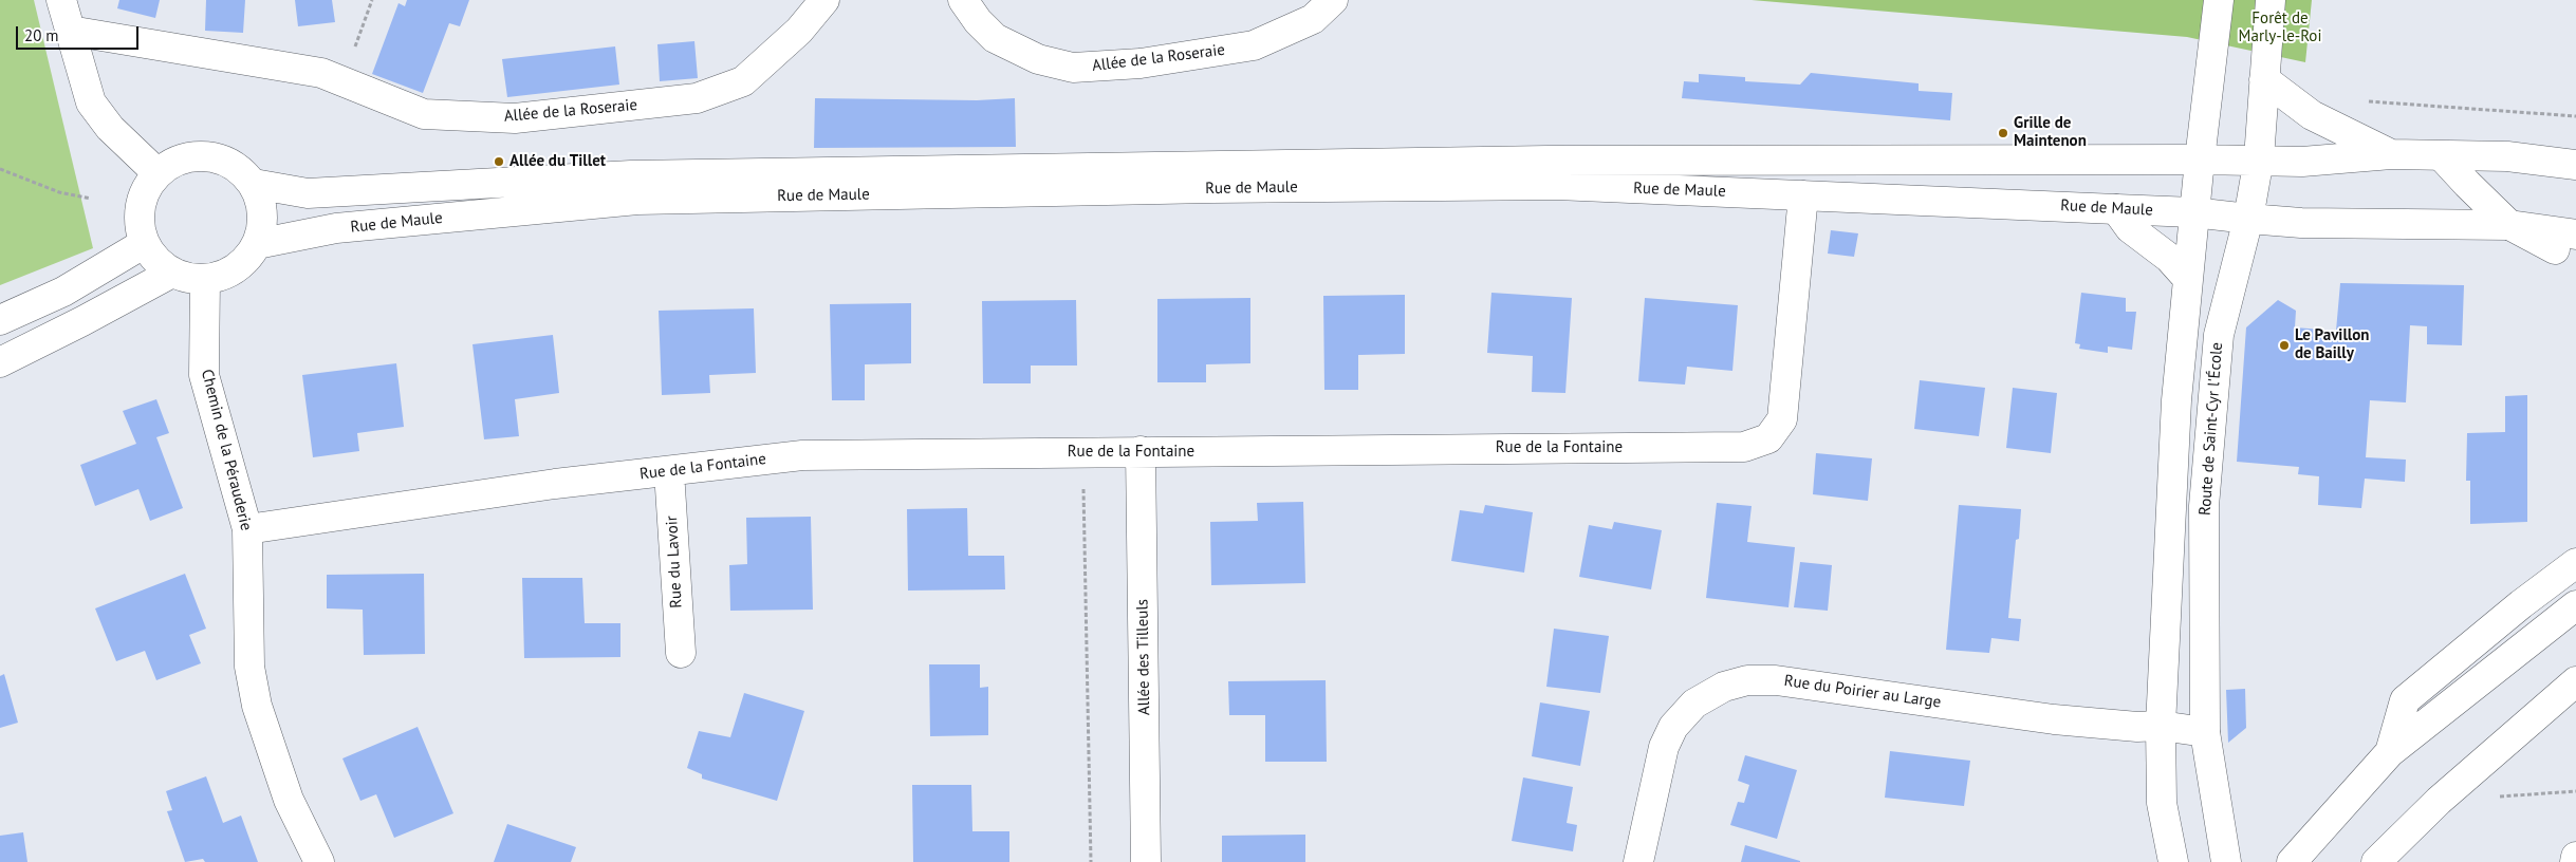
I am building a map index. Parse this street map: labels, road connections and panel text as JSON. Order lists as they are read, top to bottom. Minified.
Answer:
{"streets":{"street":["Allée de la Roseraie","Rue de Maule","Route de Saint-Cyr l'École","Rue de la Fontaine","Chemin de la Pérauderie","Rue du Lavoir","Allée des Tilleuls","Rue du Poirier au Large"]},"crossings":[["Rue de Maule","Route de Saint-Cyr l'École"],["Rue de Maule","Rue de la Fontaine"],["Rue de Maule","Chemin de la Pérauderie"],["Route de Saint-Cyr l'École","Rue du Poirier au Large"],["Rue de la Fontaine","Chemin de la Pérauderie"],["Rue de la Fontaine","Rue du Lavoir"],["Rue de la Fontaine","Allée des Tilleuls"]],"parks":["Forêt de Marly-le-Roi"],"places":["Grille de Maintenon","Allée du Tillet","Le Pavillon de Bailly"],"scale_bar":"20 m"}
